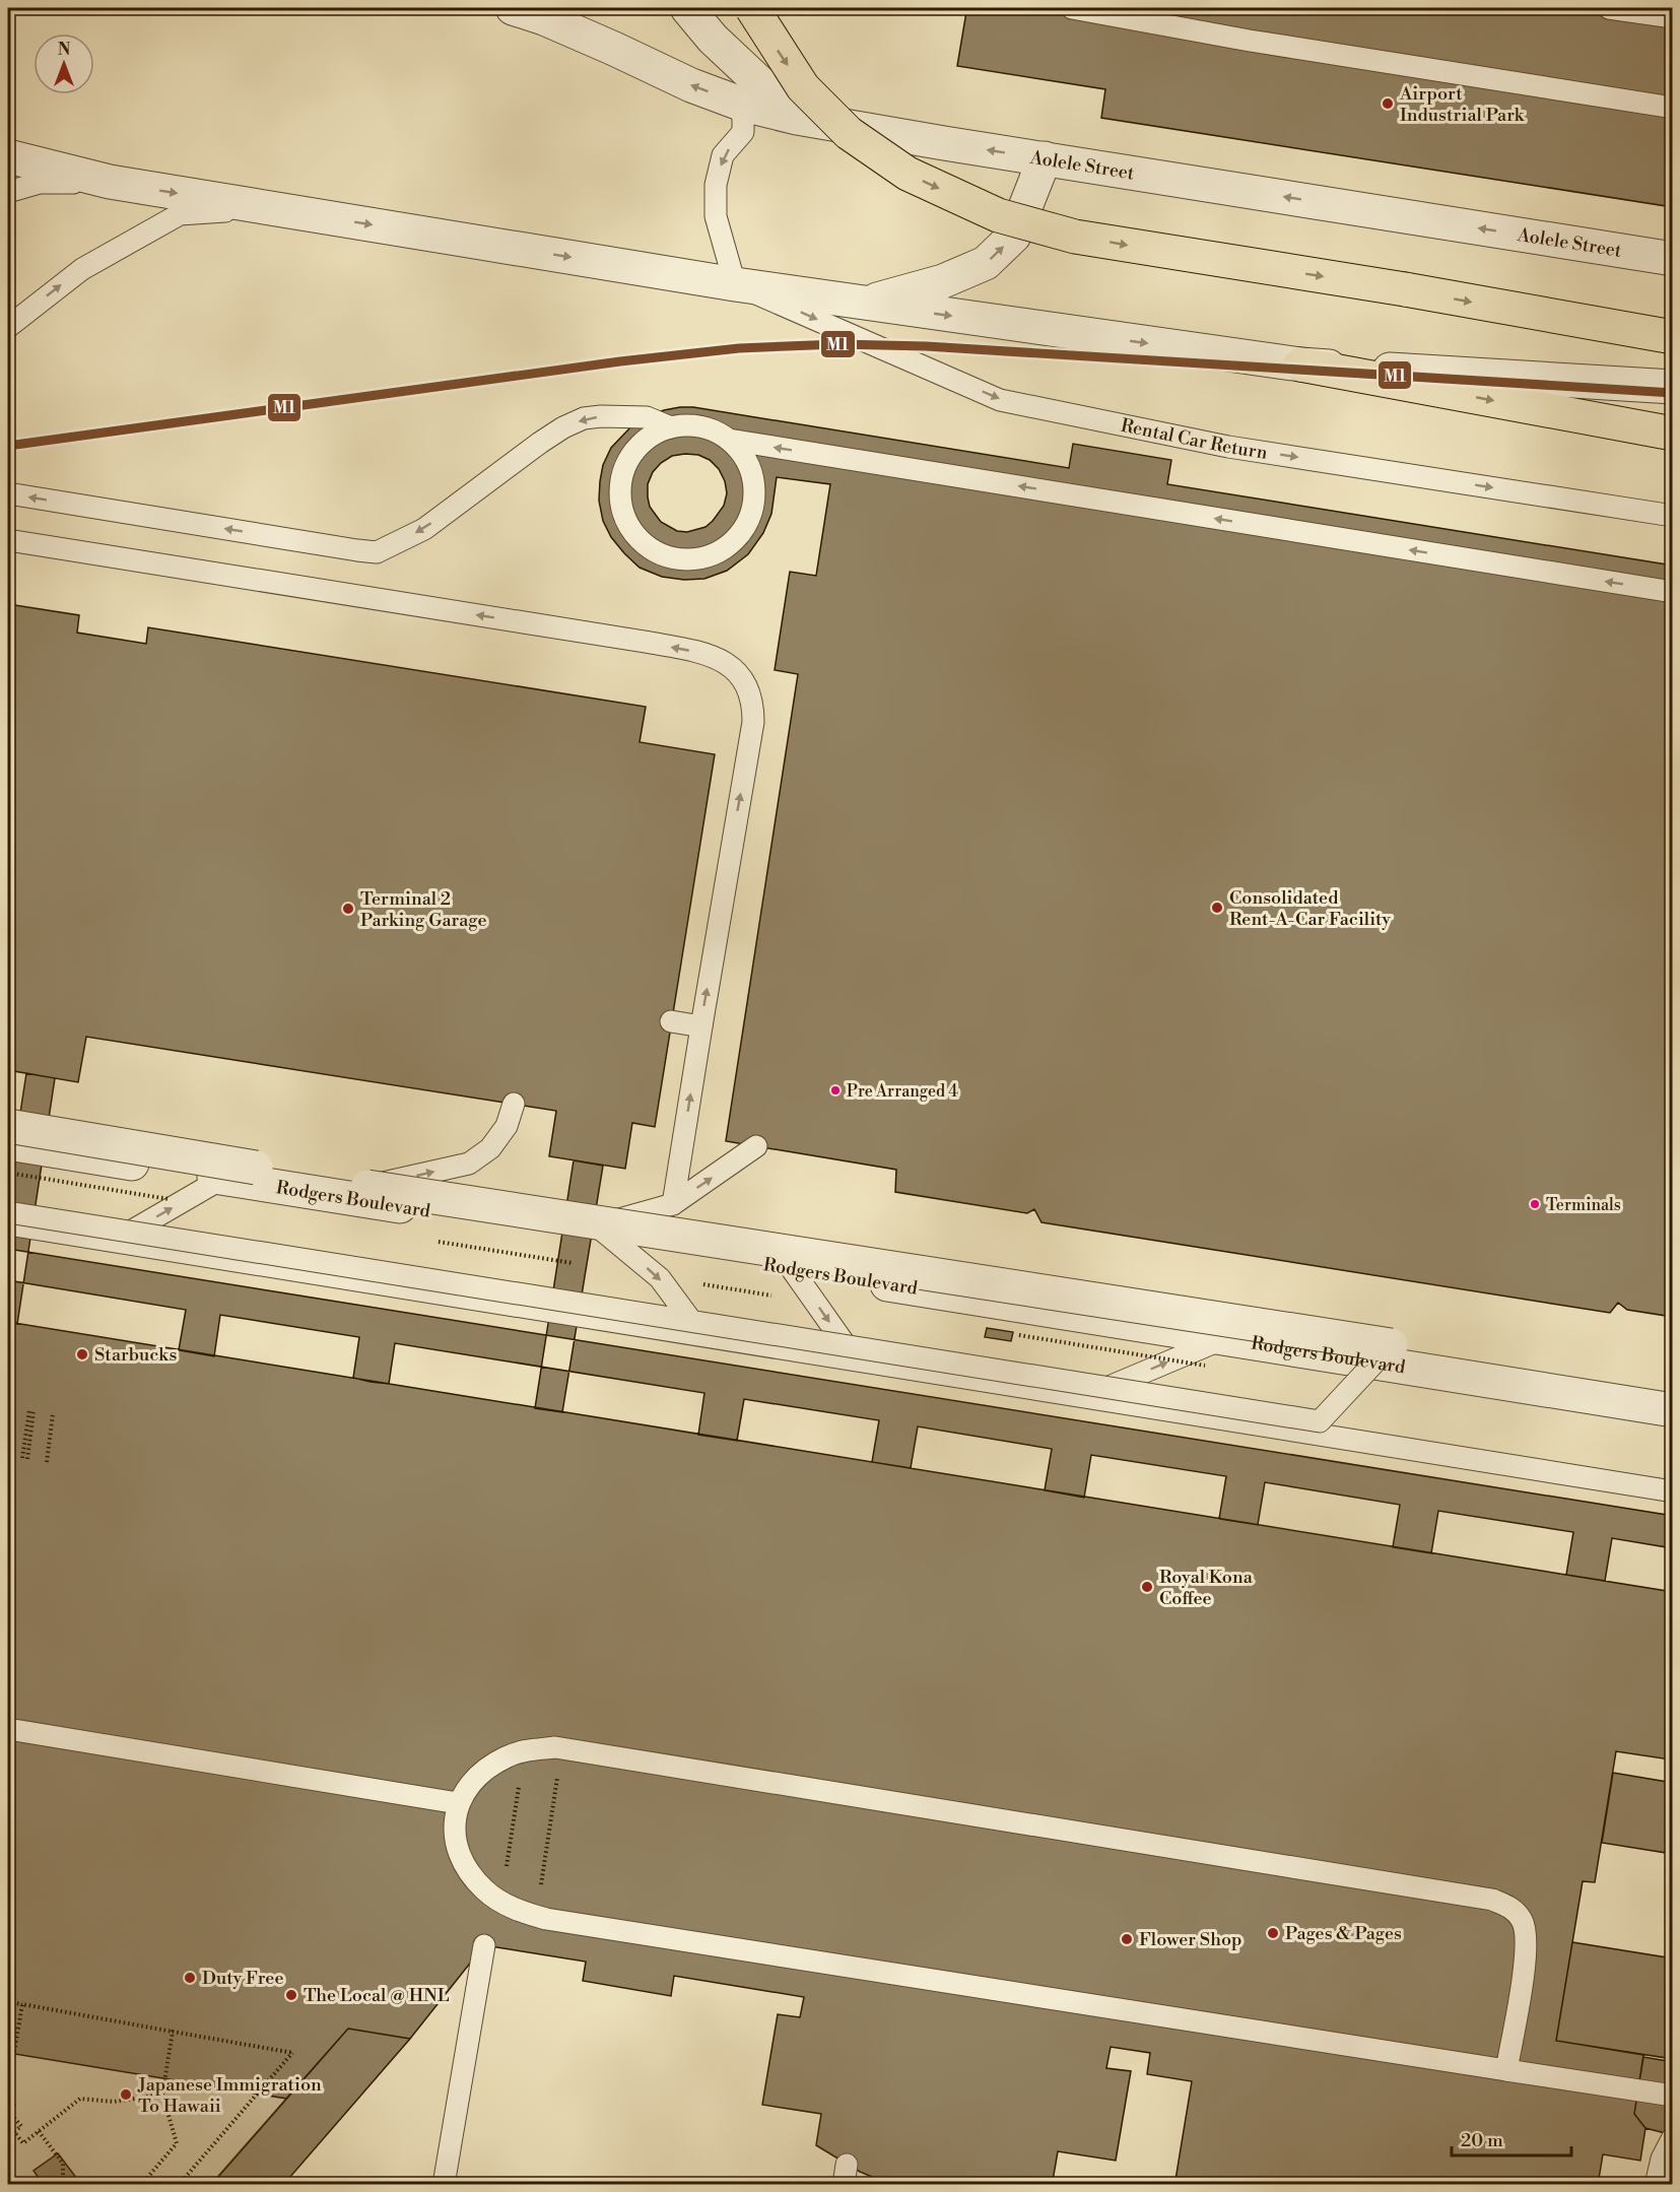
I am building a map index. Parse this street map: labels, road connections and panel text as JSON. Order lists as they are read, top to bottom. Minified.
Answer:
{"streets":{"street":["Aolele Street","Rodgers Boulevard"],"lane":["Rental Car Return"]},"places":["Airport Industrial Park","Consolidated Rent-A-Car Facility","Terminal 2 Parking Garage","Pre Arranged 4","Terminals","Starbucks","Royal Kona Coffee","Pages & Pages","Flower Shop","Duty Free","The Local @ HNL","Japanese Immigration To Hawaii"],"lines":["transit line M1"],"scale_bar":"20 m","north":"top"}
